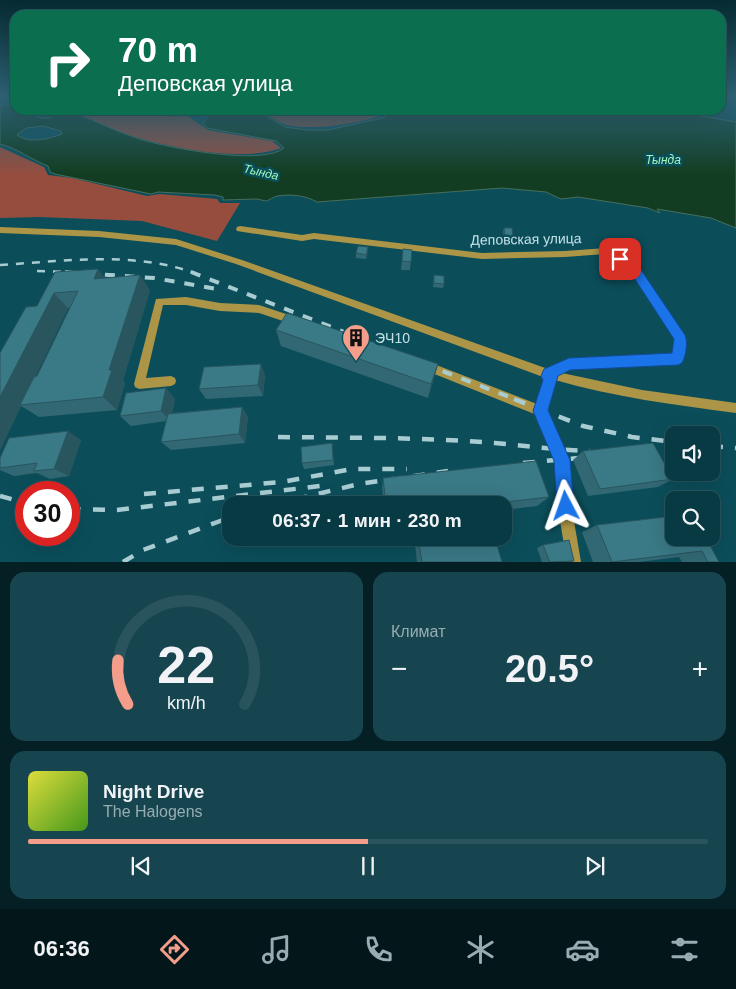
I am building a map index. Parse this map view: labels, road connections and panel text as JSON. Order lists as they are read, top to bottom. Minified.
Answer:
{"streets":{"street":["Деповская улица"]},"water":["Тында"],"places":{"building":["ЭЧ10"]},"page":{"turn":["70 m","Деповская улица"],"limit":"30","trip":"06:37 · 1 мин · 230 m","tile":"Климат","heat":["−","20.5°","+"],"song":["Night Drive","The Halogens"],"tabs":"06:36","gauge":["22","km/h"]}}
